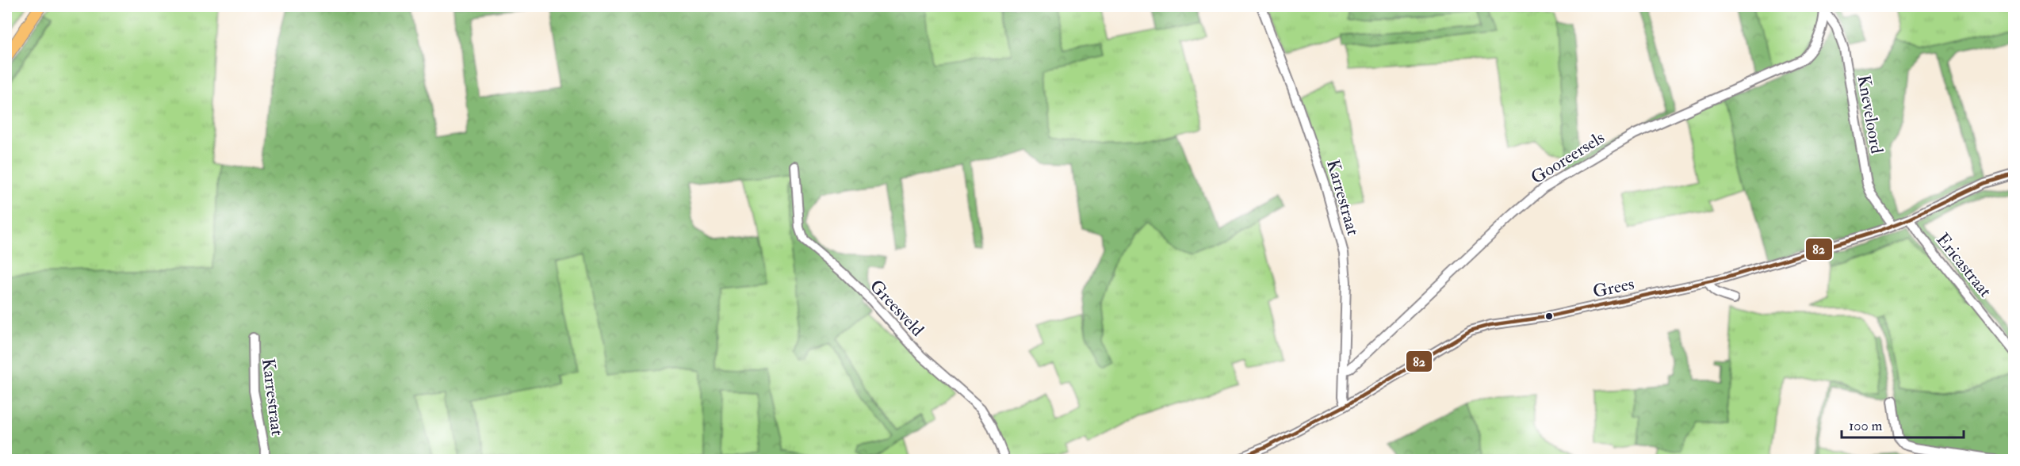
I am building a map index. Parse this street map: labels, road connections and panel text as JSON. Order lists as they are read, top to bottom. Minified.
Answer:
{"streets":{"street":["Kneveloord","Gooreersels","Karrestraat","Ericastraat","Grees","Greesveld"]},"crossings":[["Kneveloord","Gooreersels"],["Kneveloord","Grees"],["Gooreersels","Karrestraat"],["Karrestraat","Grees"],["Ericastraat","Grees"]],"lines":["transit line 82"],"scale_bar":"100 m"}
